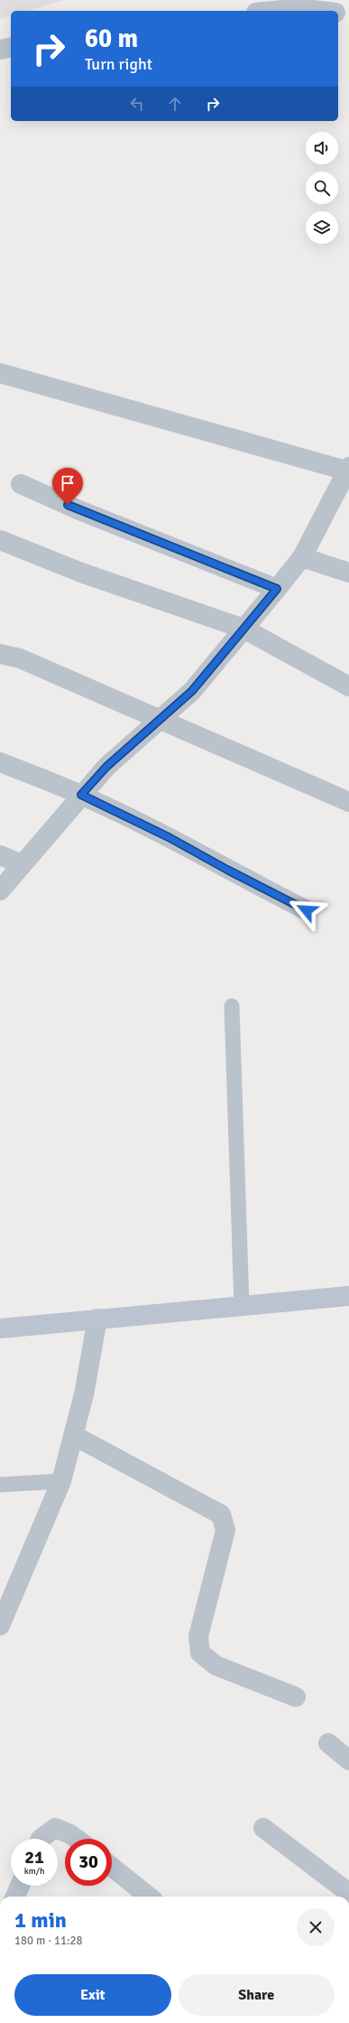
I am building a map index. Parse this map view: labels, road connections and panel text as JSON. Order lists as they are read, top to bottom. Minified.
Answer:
{"page":{"turn":["60 m","Turn right"],"speed":"21 km/h","limit":"30","heading":["1 min","180 m · 11:28"],"buttons":["Exit","Share"]}}
